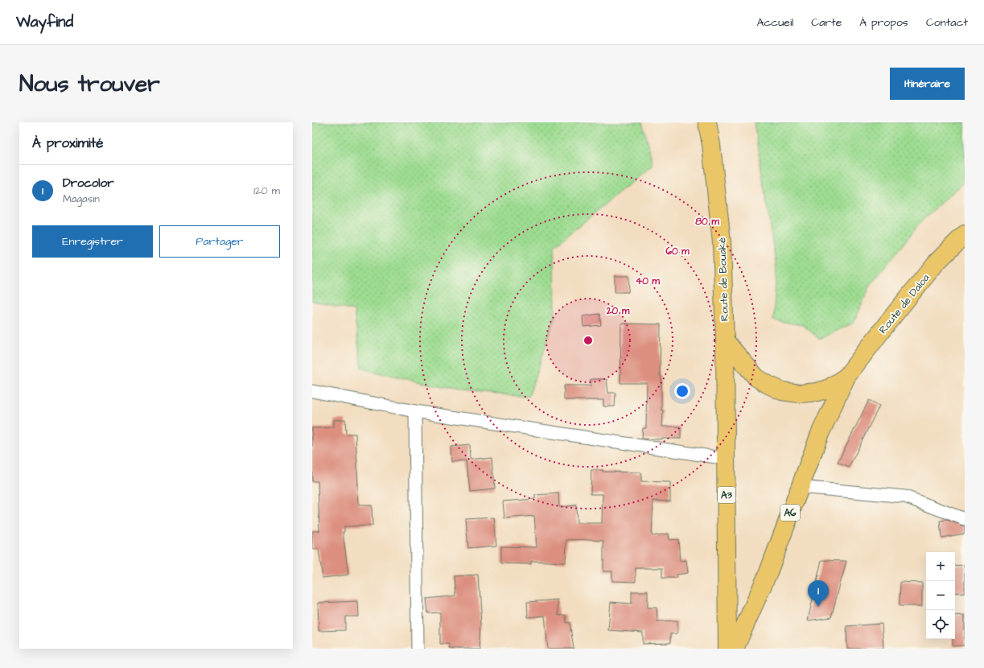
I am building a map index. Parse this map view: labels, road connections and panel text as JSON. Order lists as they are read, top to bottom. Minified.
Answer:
{"streets":{"highway":["Route de Bouaké","Route de Daloa","A3","A6"]},"crossings":[["Route de Bouaké","A3"],["Route de Daloa","A6"]],"page":{"header":"Wayfind","nav":["Accueil","Carte","À propos","Contact"],"buttons":["Itinéraire",["Enregistrer","Partager"]],"title":"Nous trouver","heading":"À proximité","list":[{"mark":"1","name":"Drocolor","note":"Magasin","value":"120 m"}],"map_buttons":["+","−"],"pins":"1"},"rings":["80 m","60 m","40 m","20 m"]}
